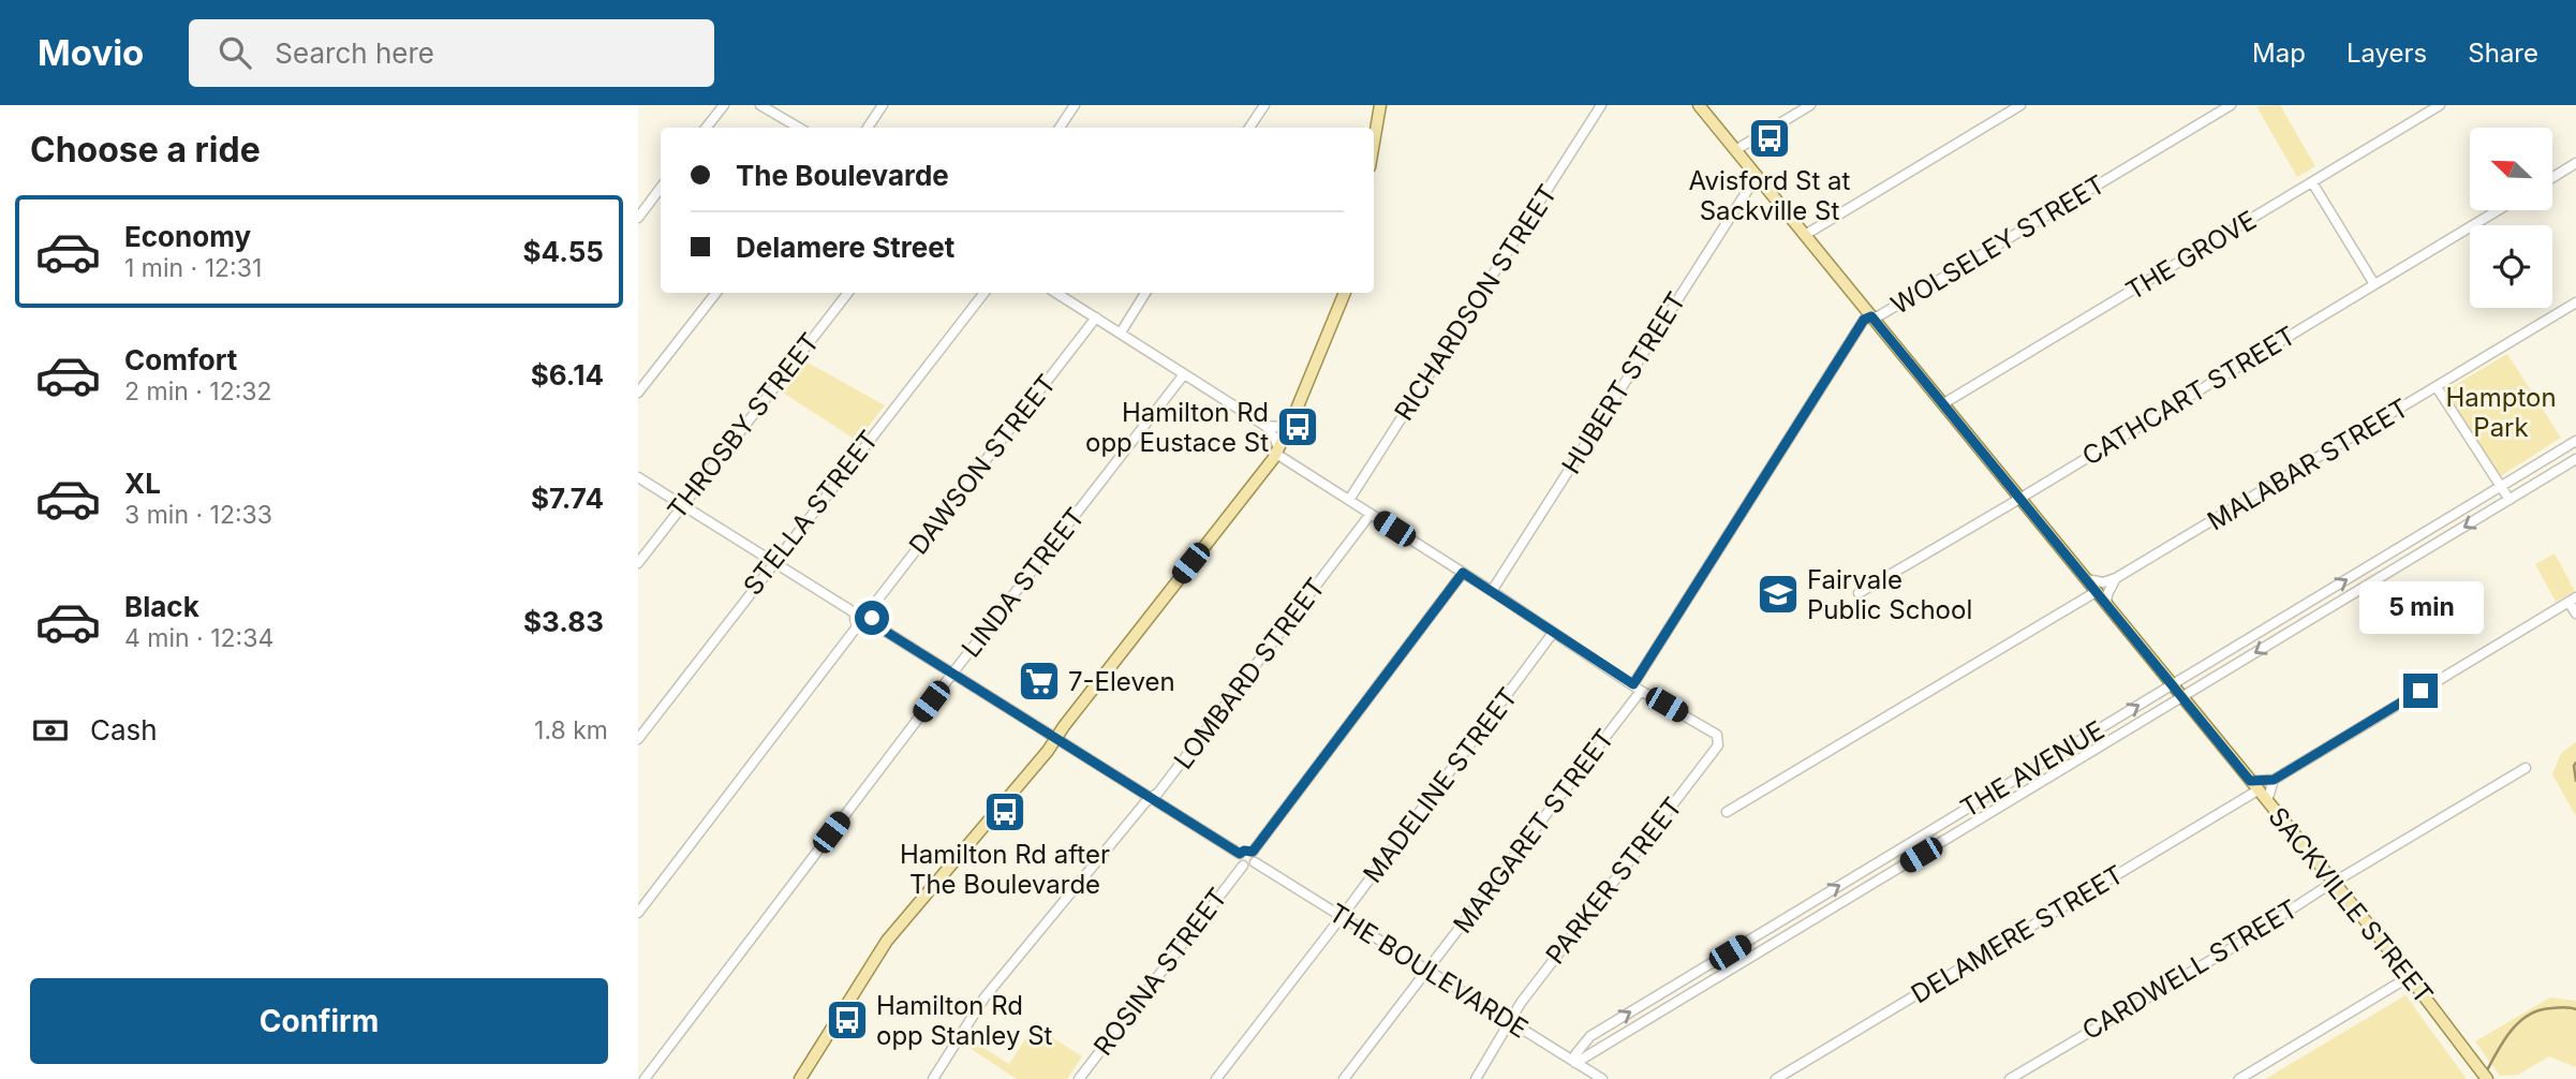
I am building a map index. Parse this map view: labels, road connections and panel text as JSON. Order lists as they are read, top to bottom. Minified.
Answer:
{"streets":{"main road":["SACKVILLE STREET"],"street":["WOLSELEY STREET","THE GROVE","RICHARDSON STREET","HUBERT STREET","CATHCART STREET","THROSBY STREET","DAWSON STREET","MALABAR STREET","STELLA STREET","LINDA STREET","LOMBARD STREET","THE AVENUE","MADELINE STREET","MARGARET STREET","PARKER STREET","DELAMERE STREET","CARDWELL STREET","THE BOULEVARDE","ROSINA STREET"]},"crossings":[["WOLSELEY STREET","MARGARET STREET"],["WOLSELEY STREET","PARKER STREET"],["WOLSELEY STREET","SACKVILLE STREET"],["THE GROVE","SACKVILLE STREET"],["HUBERT STREET","SACKVILLE STREET"],["CATHCART STREET","SACKVILLE STREET"],["THE AVENUE","SACKVILLE STREET"],["THE AVENUE","THE BOULEVARDE"],["MADELINE STREET","THE BOULEVARDE"],["MARGARET STREET","PARKER STREET"],["MARGARET STREET","THE BOULEVARDE"],["PARKER STREET","THE BOULEVARDE"],["SACKVILLE STREET","DELAMERE STREET"],["SACKVILLE STREET","CARDWELL STREET"],["THE BOULEVARDE","ROSINA STREET"]],"parks":["Hampton Park"],"places":{"bus stop":["Avisford St at Sackville St","Hamilton Rd opp Eustace St","Hamilton Rd after The Boulevarde","Hamilton Rd opp Stanley St"],"school or university":["Fairvale Public School"],"supermarket":["7-Eleven"]},"north":"top left","page":{"header":"Movio","search":"Search here","nav":["Map","Layers","Share"],"heading":"Choose a ride","banner":["The Boulevarde","Delamere Street"],"list":[{"name":"Economy","note":"1 min · 12:31","value":"$4.55"},{"name":"Comfort","note":"2 min · 12:32","value":"$6.14"},{"name":"XL","note":"3 min · 12:33","value":"$7.74"},{"name":"Black","note":"4 min · 12:34","value":"$3.83"}],"bubble":"5 min","pay":["Cash","1.8 km"],"buttons":"Confirm"}}
